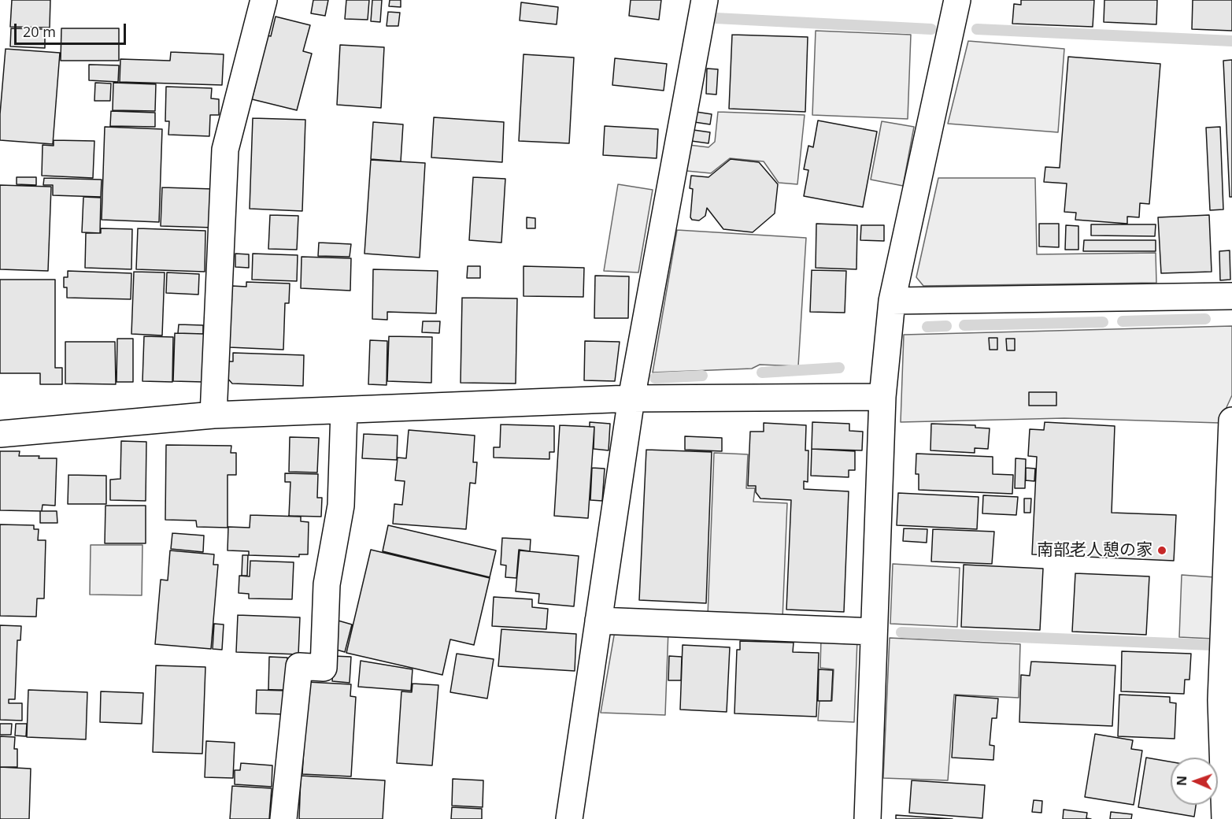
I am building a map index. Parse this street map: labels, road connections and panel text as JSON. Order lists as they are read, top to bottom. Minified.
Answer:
{"places":["南部老人憩の家"],"scale_bar":"20 m","north":"left"}
